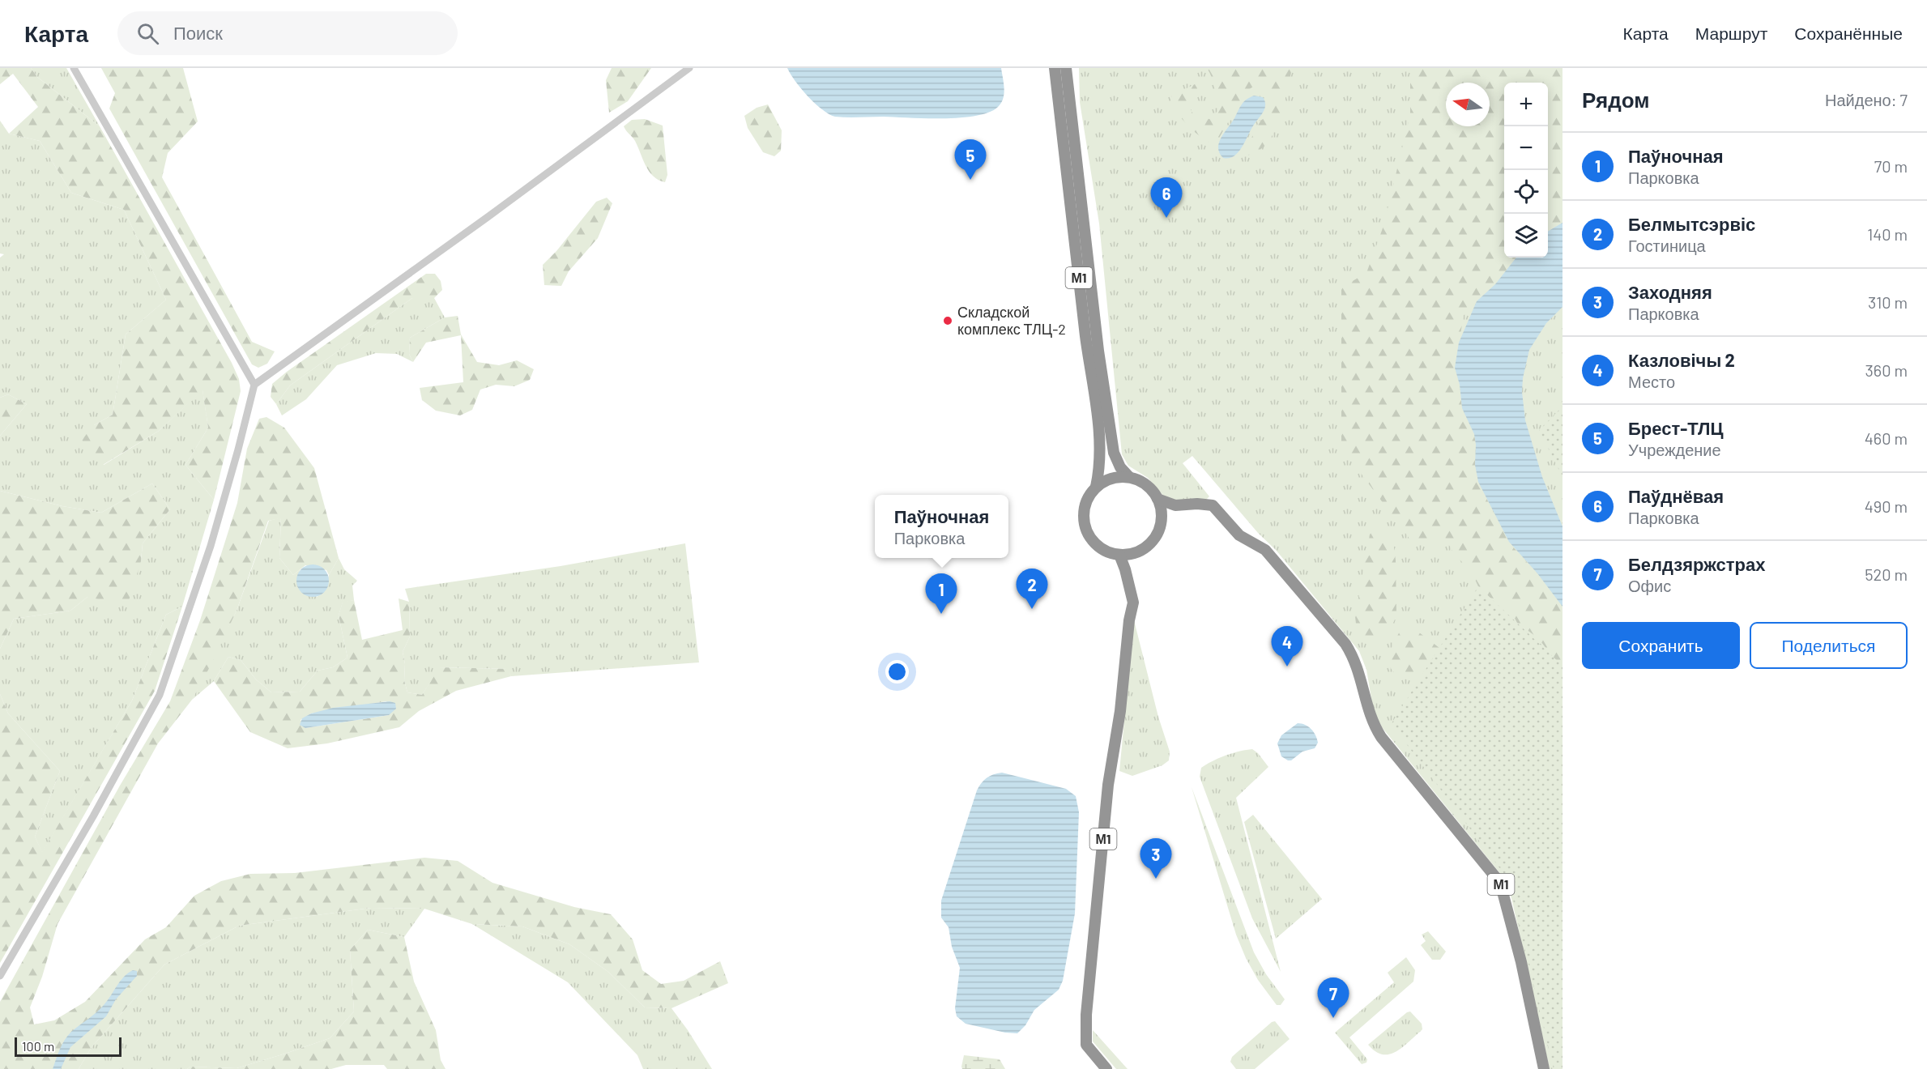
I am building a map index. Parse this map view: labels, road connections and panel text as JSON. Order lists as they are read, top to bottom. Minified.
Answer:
{"streets":{"highway":["М1"]},"places":["Складской комплекс ТЛЦ-2"],"scale_bar":"100 m","north":"left","page":{"header":"Карта","search":"Поиск","nav":["Карта","Маршрут","Сохранённые"],"heading":["Рядом","Найдено: 7"],"map_buttons":["+","−"],"list":[{"mark":"1","name":"Паўночная","note":"Парковка","value":"70 m"},{"mark":"2","name":"Белмытсэрвіс","note":"Гостиница","value":"140 m"},{"mark":"3","name":"Заходняя","note":"Парковка","value":"310 m"},{"mark":"4","name":"Казловічы 2","note":"Место","value":"360 m"},{"mark":"5","name":"Брест-ТЛЦ","note":"Учреждение","value":"460 m"},{"mark":"6","name":"Паўднёвая","note":"Парковка","value":"490 m"},{"mark":"7","name":"Белдзяржстрах","note":"Офис","value":"520 m"}],"pins":["5","6","2","1","4","3","7"],"popup":["Паўночная","Парковка"],"buttons":["Сохранить","Поделиться"],"scale":"100 m"}}
